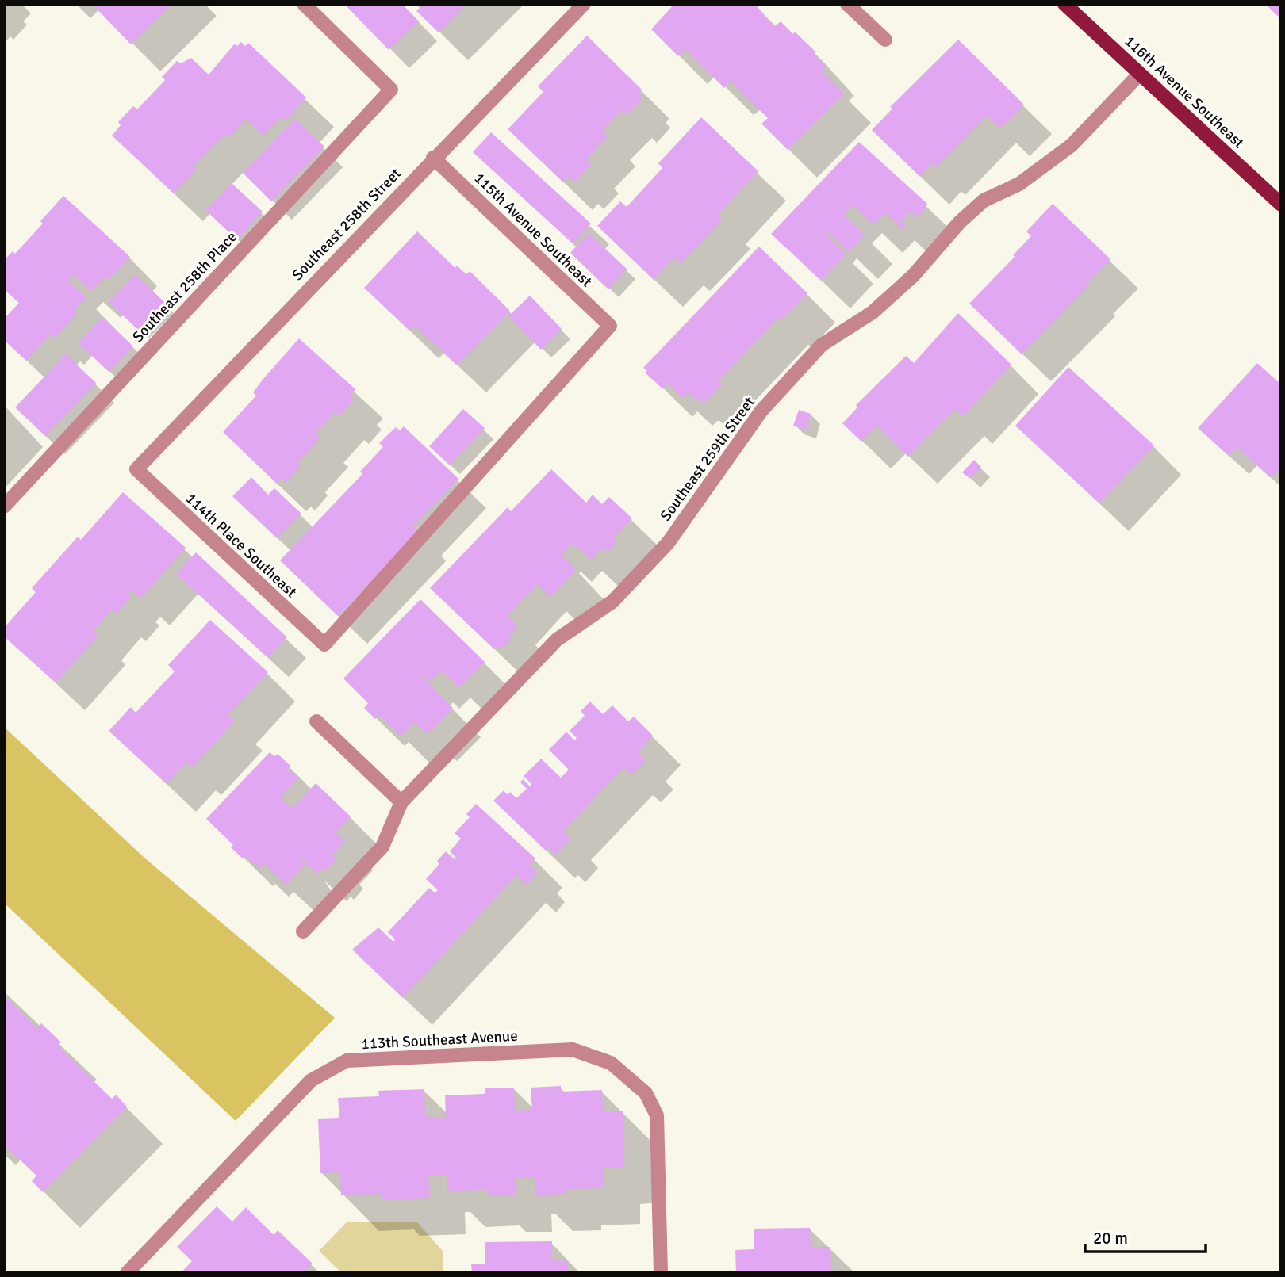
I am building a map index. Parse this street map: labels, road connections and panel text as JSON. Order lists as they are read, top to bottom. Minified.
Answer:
{"streets":{"main road":["116th Avenue Southeast"],"street":["Southeast 258th Street","115th Avenue Southeast","Southeast 258th Place","Southeast 259th Street","114th Place Southeast","113th Southeast Avenue"]},"crossings":[["116th Avenue Southeast","Southeast 259th Street"],["Southeast 258th Street","115th Avenue Southeast"],["Southeast 258th Street","114th Place Southeast"],["115th Avenue Southeast","114th Place Southeast"]],"scale_bar":"20 m"}
